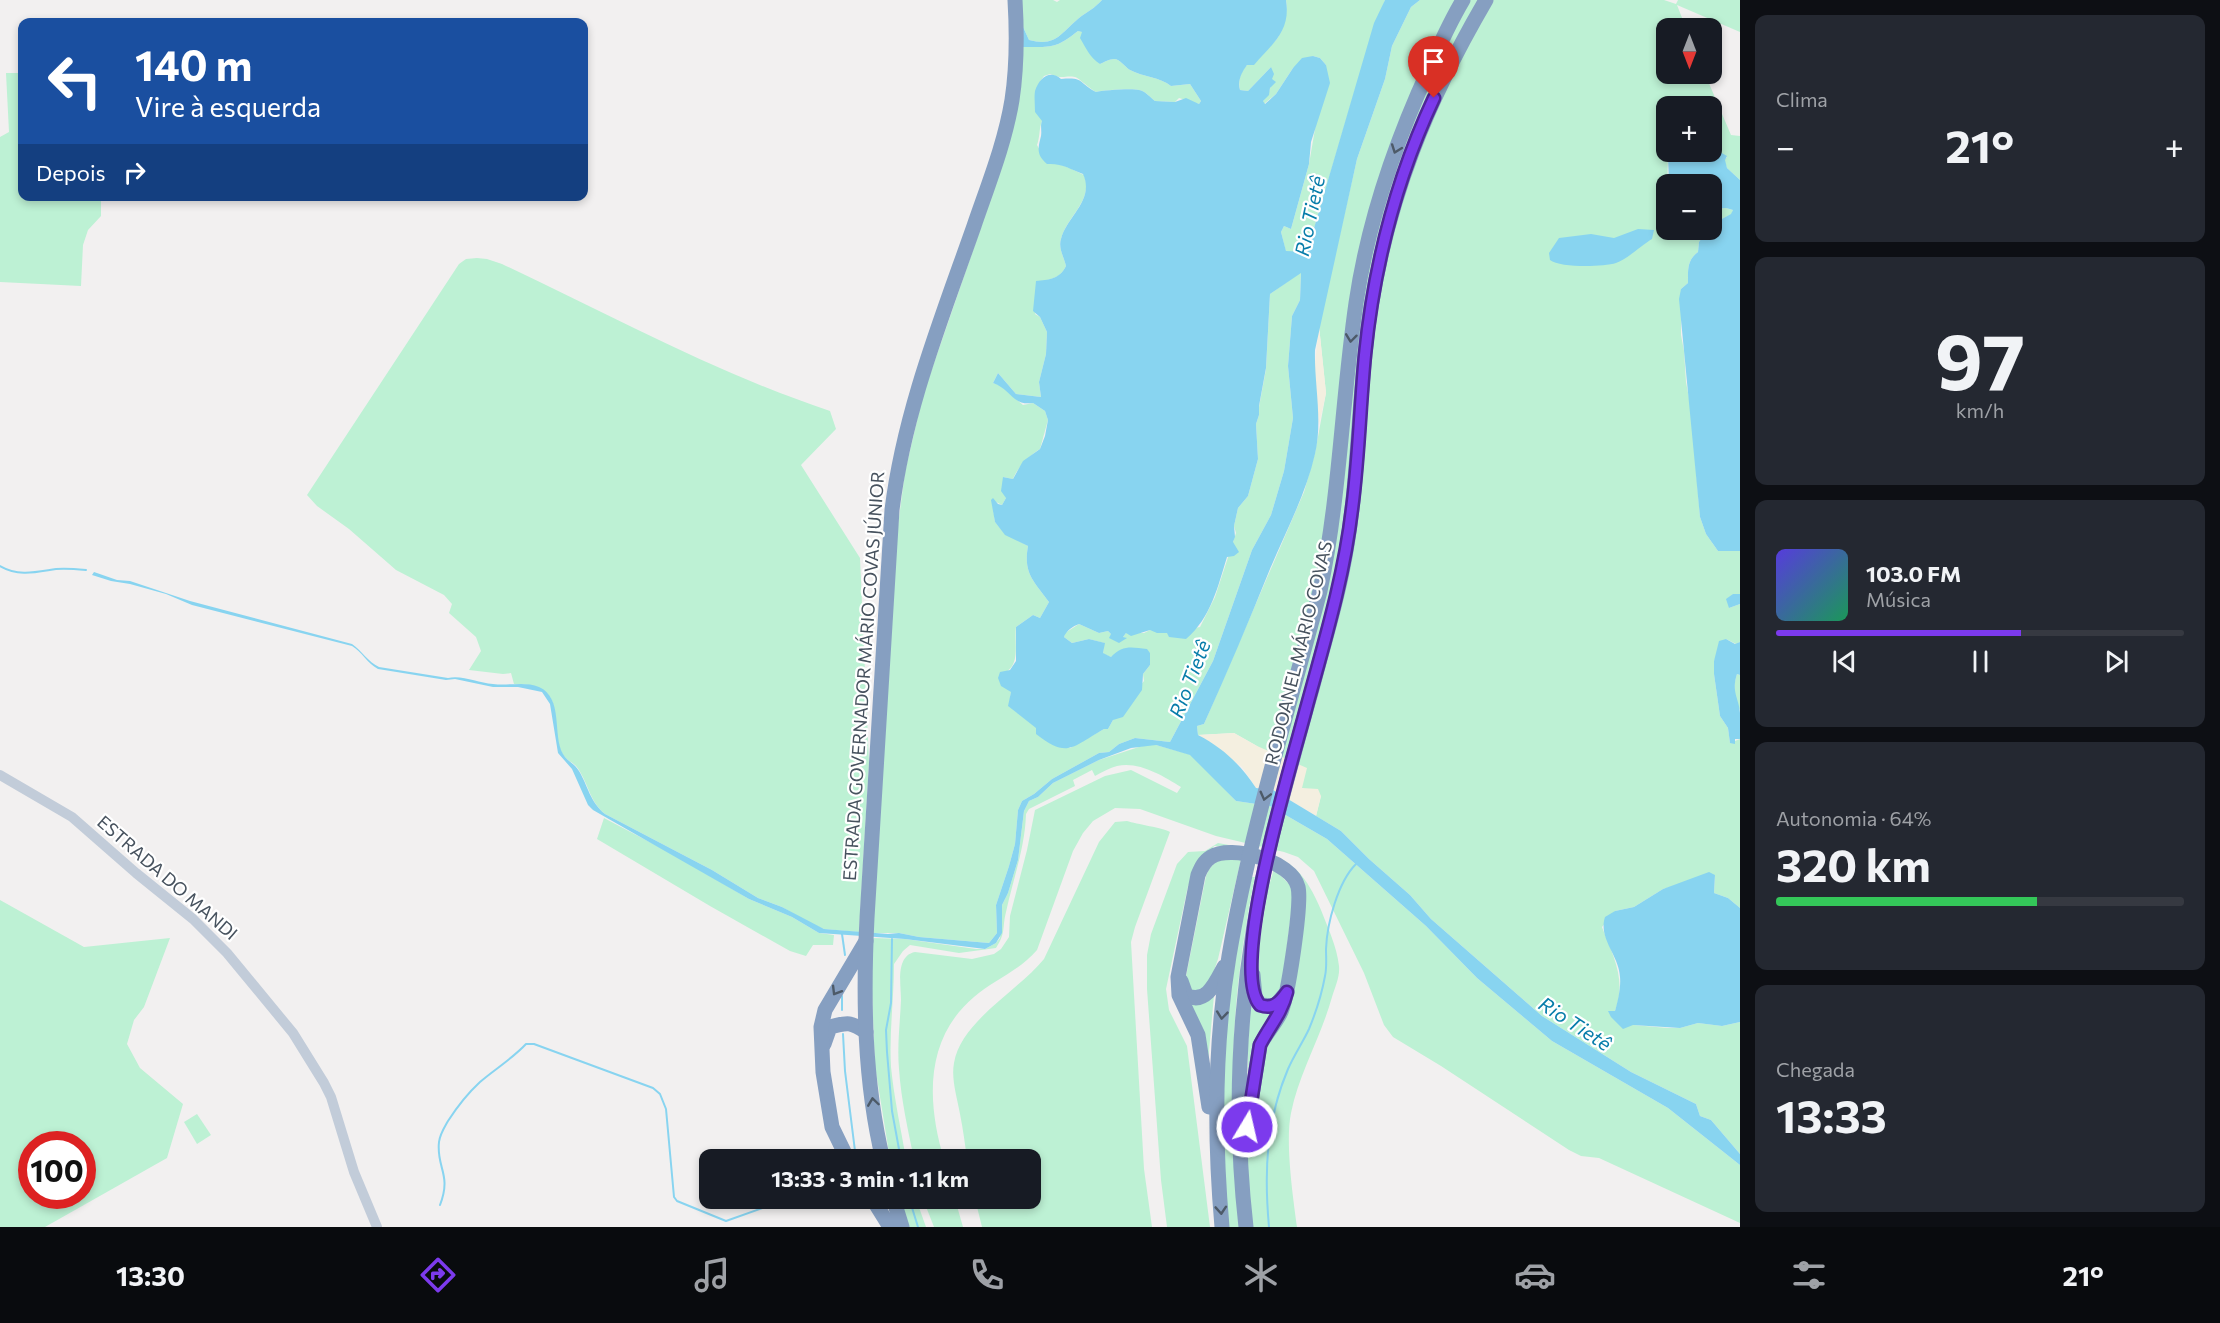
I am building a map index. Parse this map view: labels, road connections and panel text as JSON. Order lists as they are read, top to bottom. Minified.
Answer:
{"streets":{"highway":["RODOANEL MÁRIO COVAS","ESTRADA GOVERNADOR MÁRIO COVAS JÚNIOR"],"main road":["ESTRADA DO MANDI"]},"water":["Rio Tietê"],"north":"bottom","page":{"tile":["Clima",["97","km/h"],["Autonomia · 64%","320 km"],["Chegada","13:33"]],"map_buttons":["+","−"],"turn":["140 m","Vire à esquerda"],"heat":["−","21°","+"],"then":"Depois","song":["103.0 FM","Música"],"limit":"100","trip":"13:33 · 3 min · 1.1 km","tabs":["13:30","21°"]}}
